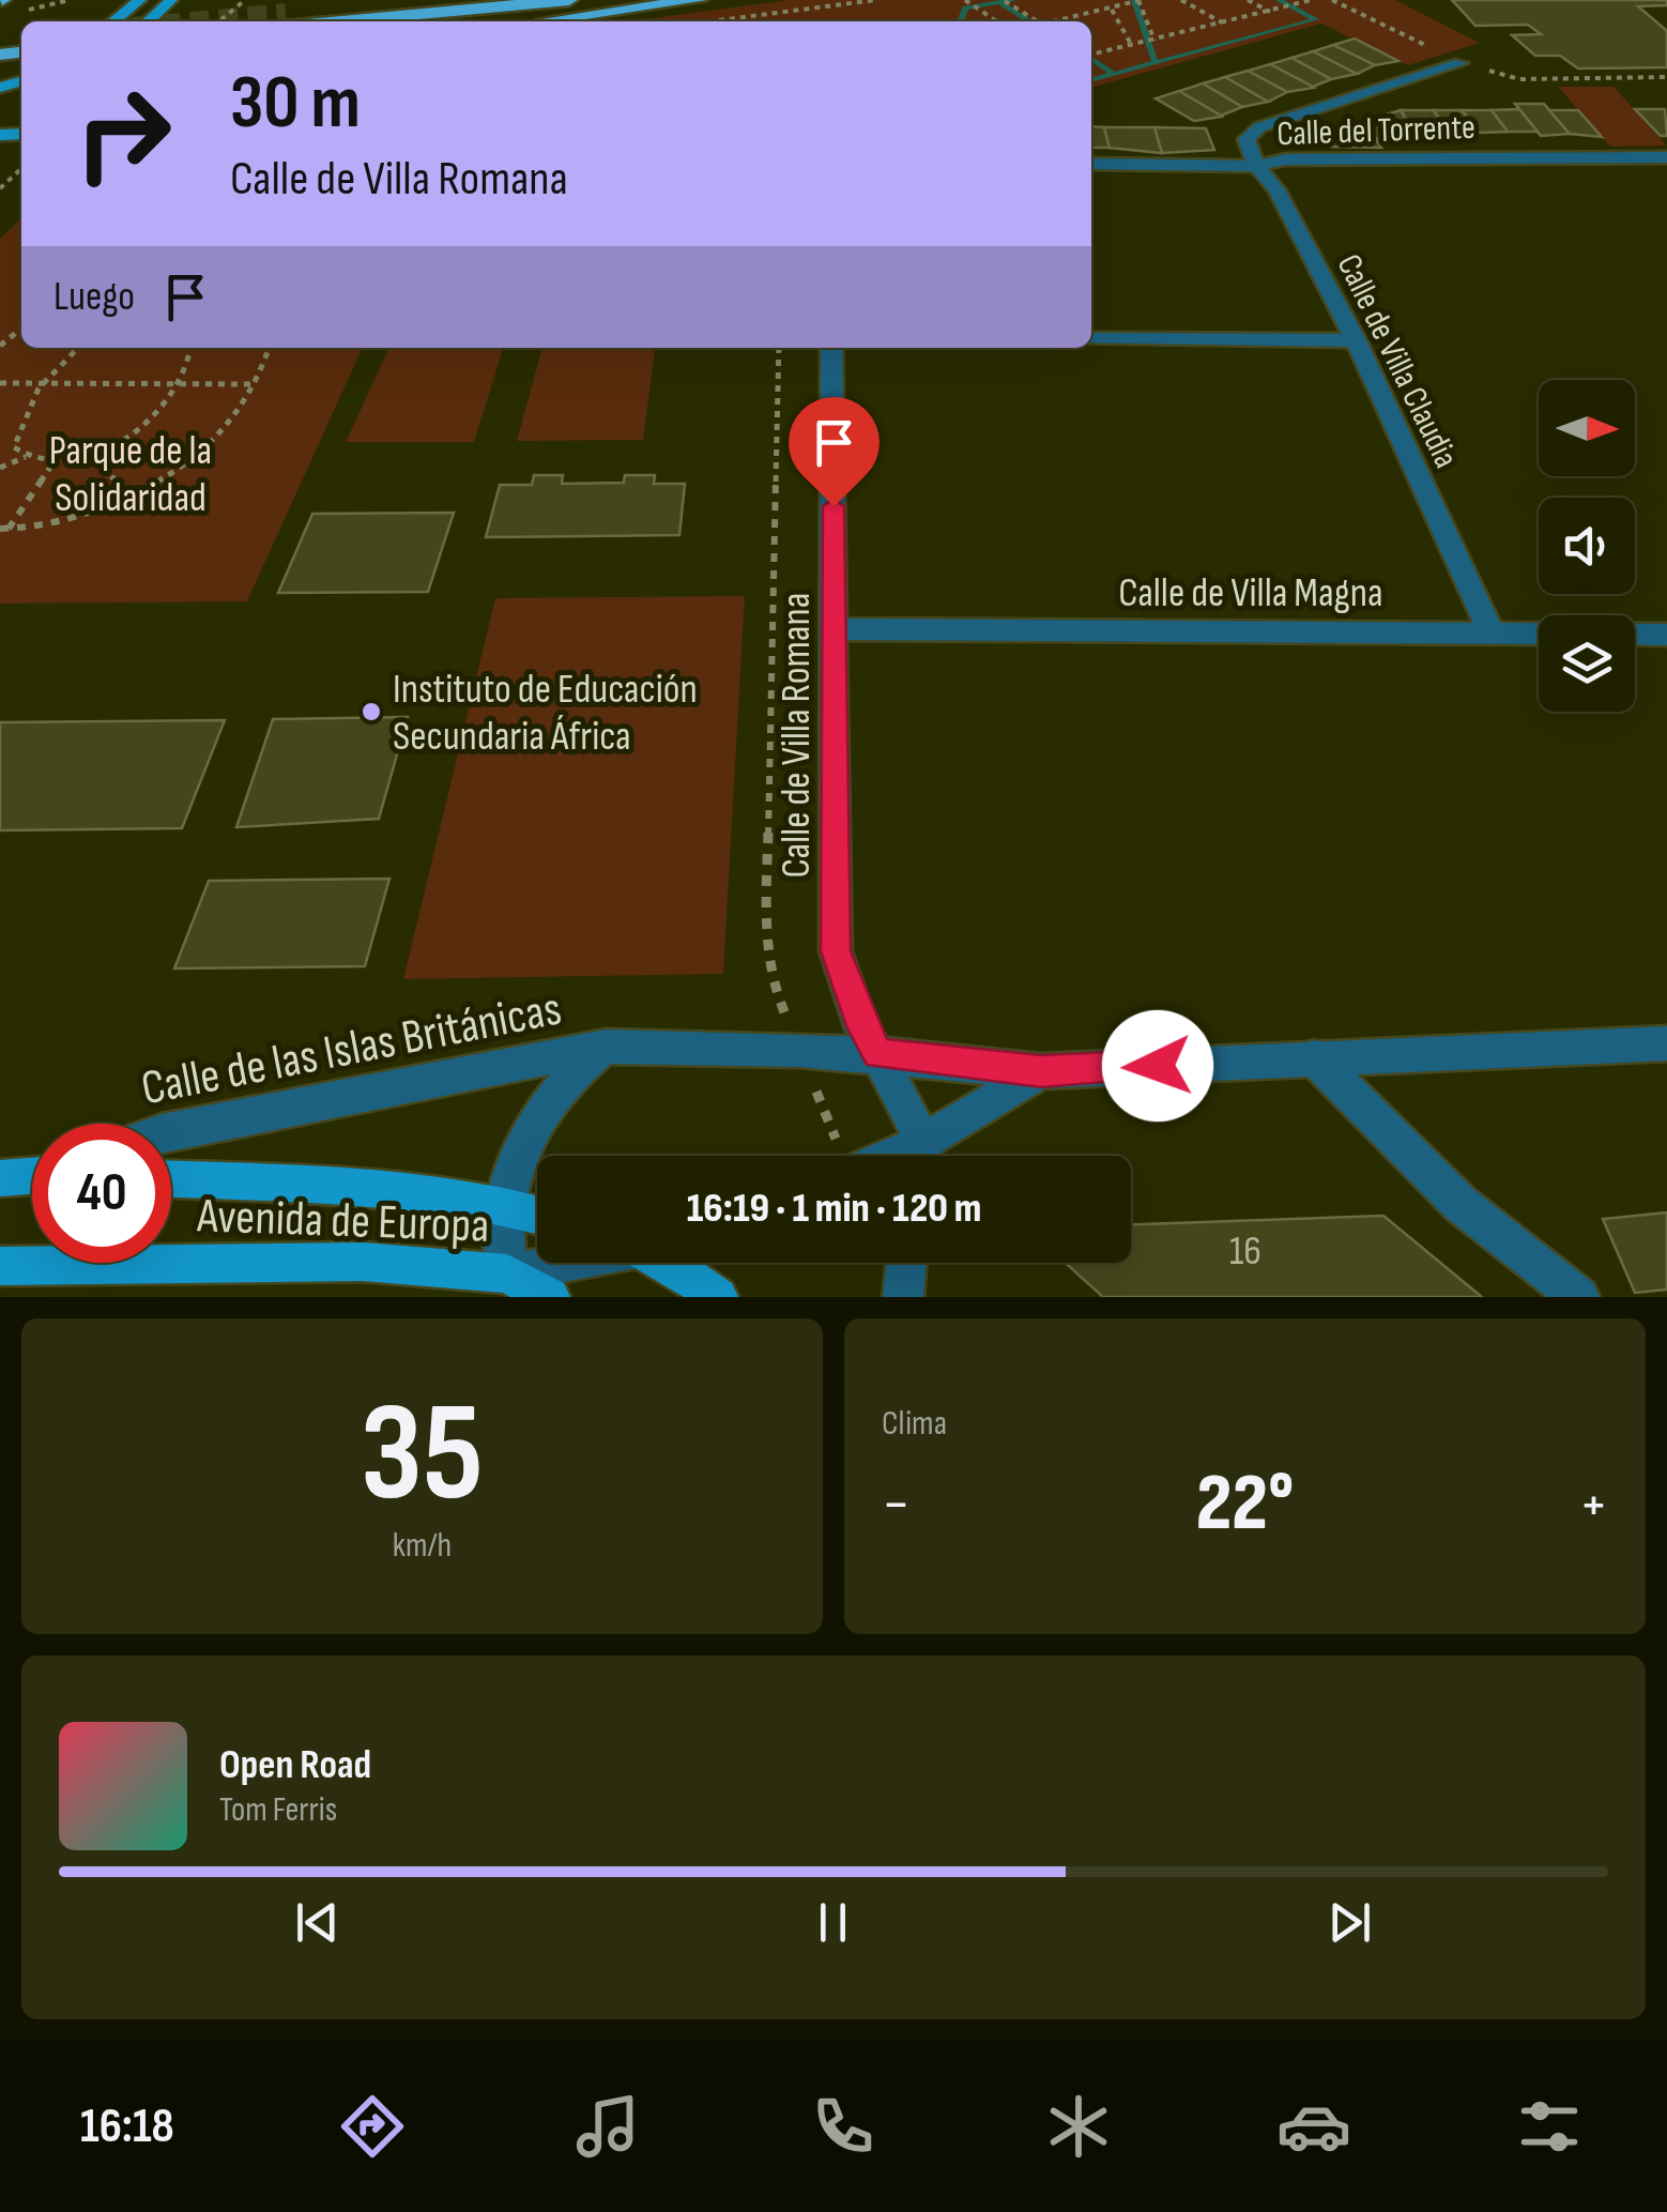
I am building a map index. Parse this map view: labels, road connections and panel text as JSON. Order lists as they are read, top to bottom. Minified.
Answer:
{"streets":{"main road":["Avenida de Europa"],"street":["Calle del Torrente","Calle de Villa Claudia","Calle de Villa Magna","Calle de Villa Romana","Calle de las Islas Británicas"]},"crossings":[["Calle del Torrente","Calle de Villa Claudia"],["Calle de Villa Claudia","Calle de Villa Magna"],["Calle de Villa Magna","Calle de Villa Romana"],["Calle de Villa Romana","Calle de las Islas Británicas"],["Calle de las Islas Británicas","Avenida de Europa"]],"parks":["Parque de la Solidaridad"],"places":["Instituto de Educación Secundaria África"],"house_numbers":["16"],"north":"right","page":{"turn":["30 m","Calle de Villa Romana"],"then":"Luego","limit":"40","trip":"16:19 · 1 min · 120 m","tile":[["35","km/h"],"Clima"],"heat":["−","22°","+"],"song":["Open Road","Tom Ferris"],"tabs":"16:18"}}
